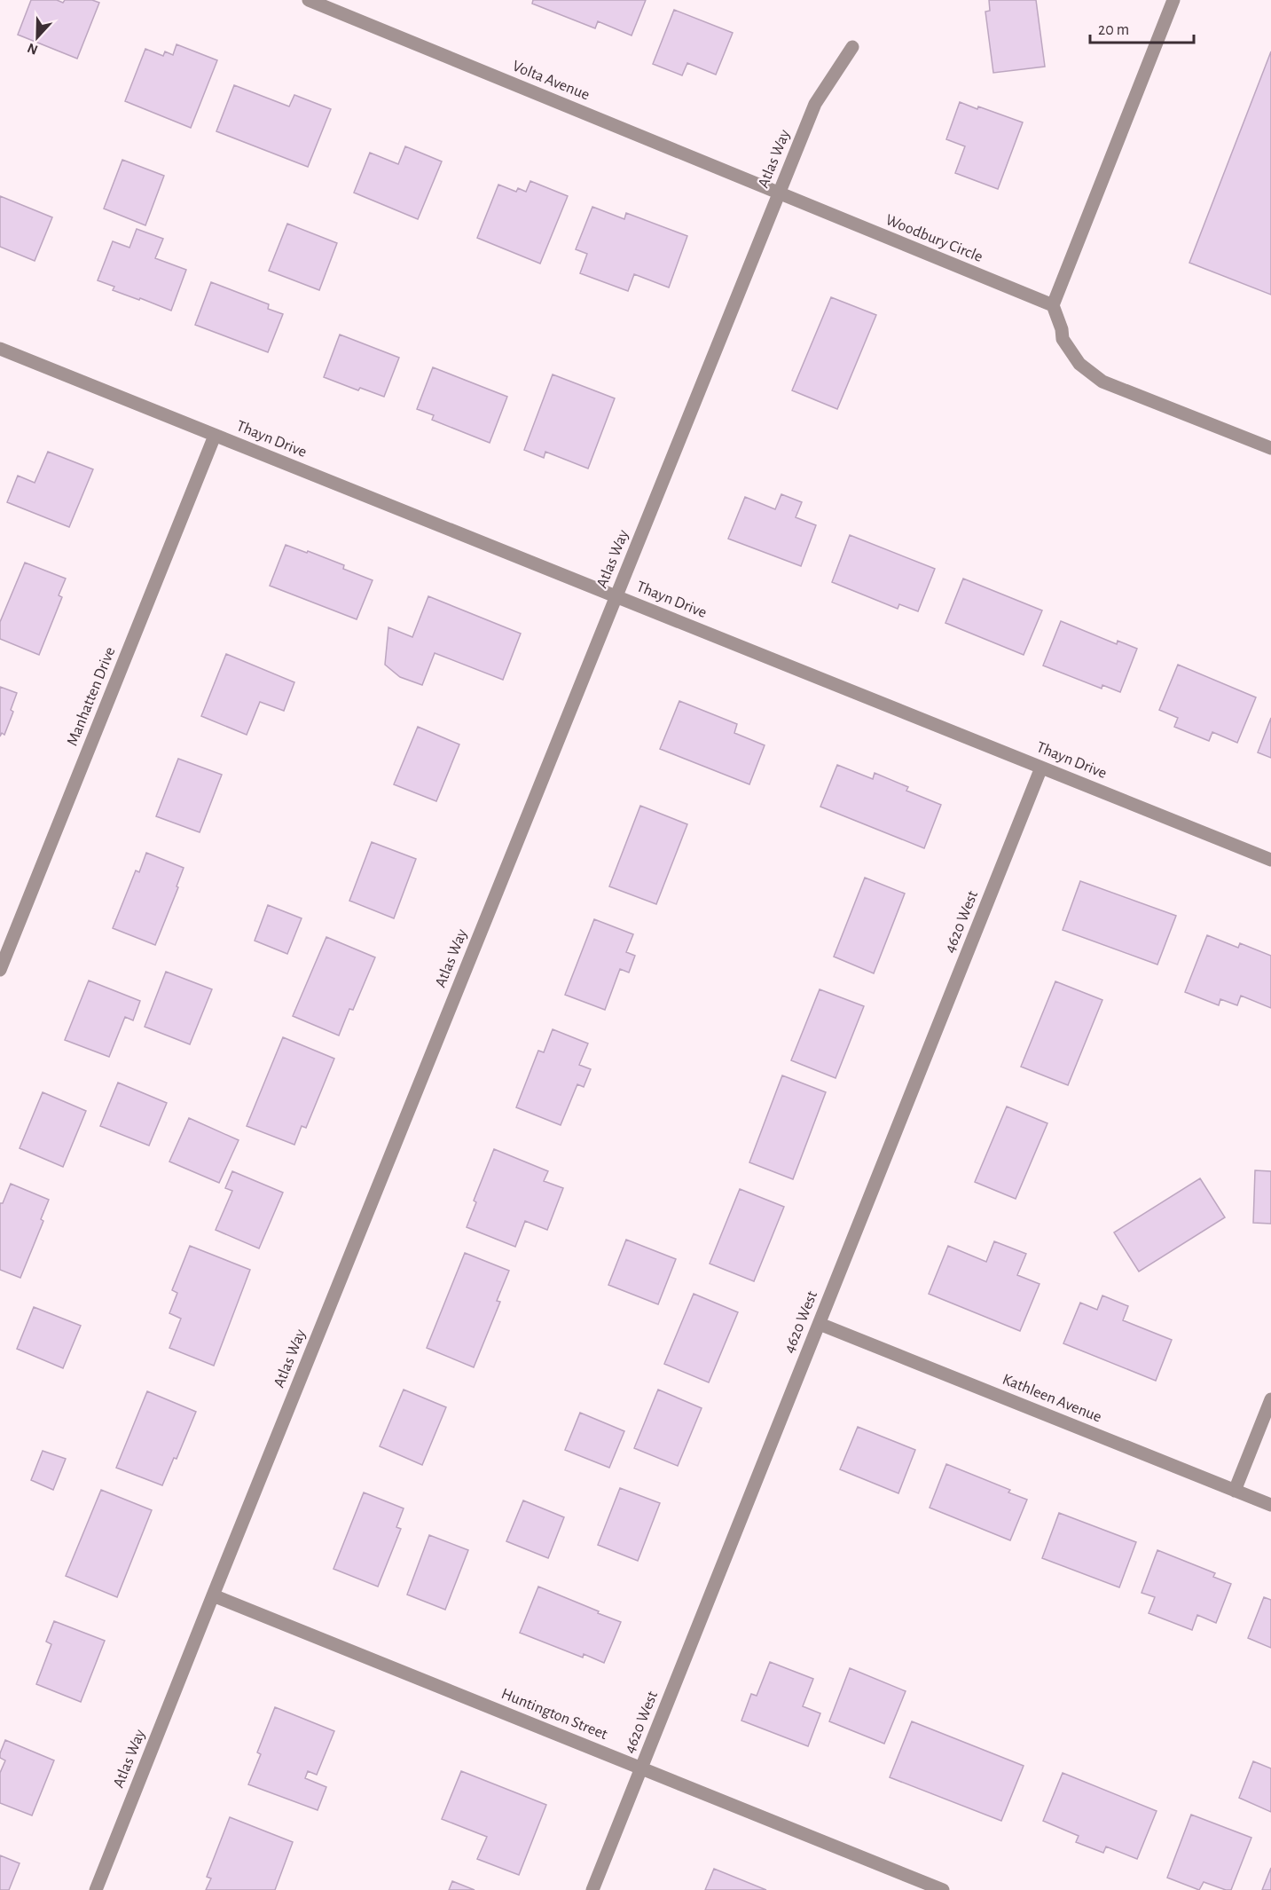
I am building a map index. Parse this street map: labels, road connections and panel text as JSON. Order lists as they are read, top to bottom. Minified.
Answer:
{"streets":{"street":["Volta Avenue","Atlas Way","Woodbury Circle","Thayn Drive","Manhatten Drive","4620 West","Kathleen Avenue","Huntington Street"]},"crossings":[["Volta Avenue","Atlas Way"],["Volta Avenue","Woodbury Circle"],["Atlas Way","Woodbury Circle"],["Atlas Way","Thayn Drive"],["Atlas Way","Huntington Street"],["Thayn Drive","Manhatten Drive"],["Thayn Drive","4620 West"],["4620 West","Kathleen Avenue"],["4620 West","Huntington Street"]],"scale_bar":"20 m","north":"bottom"}
